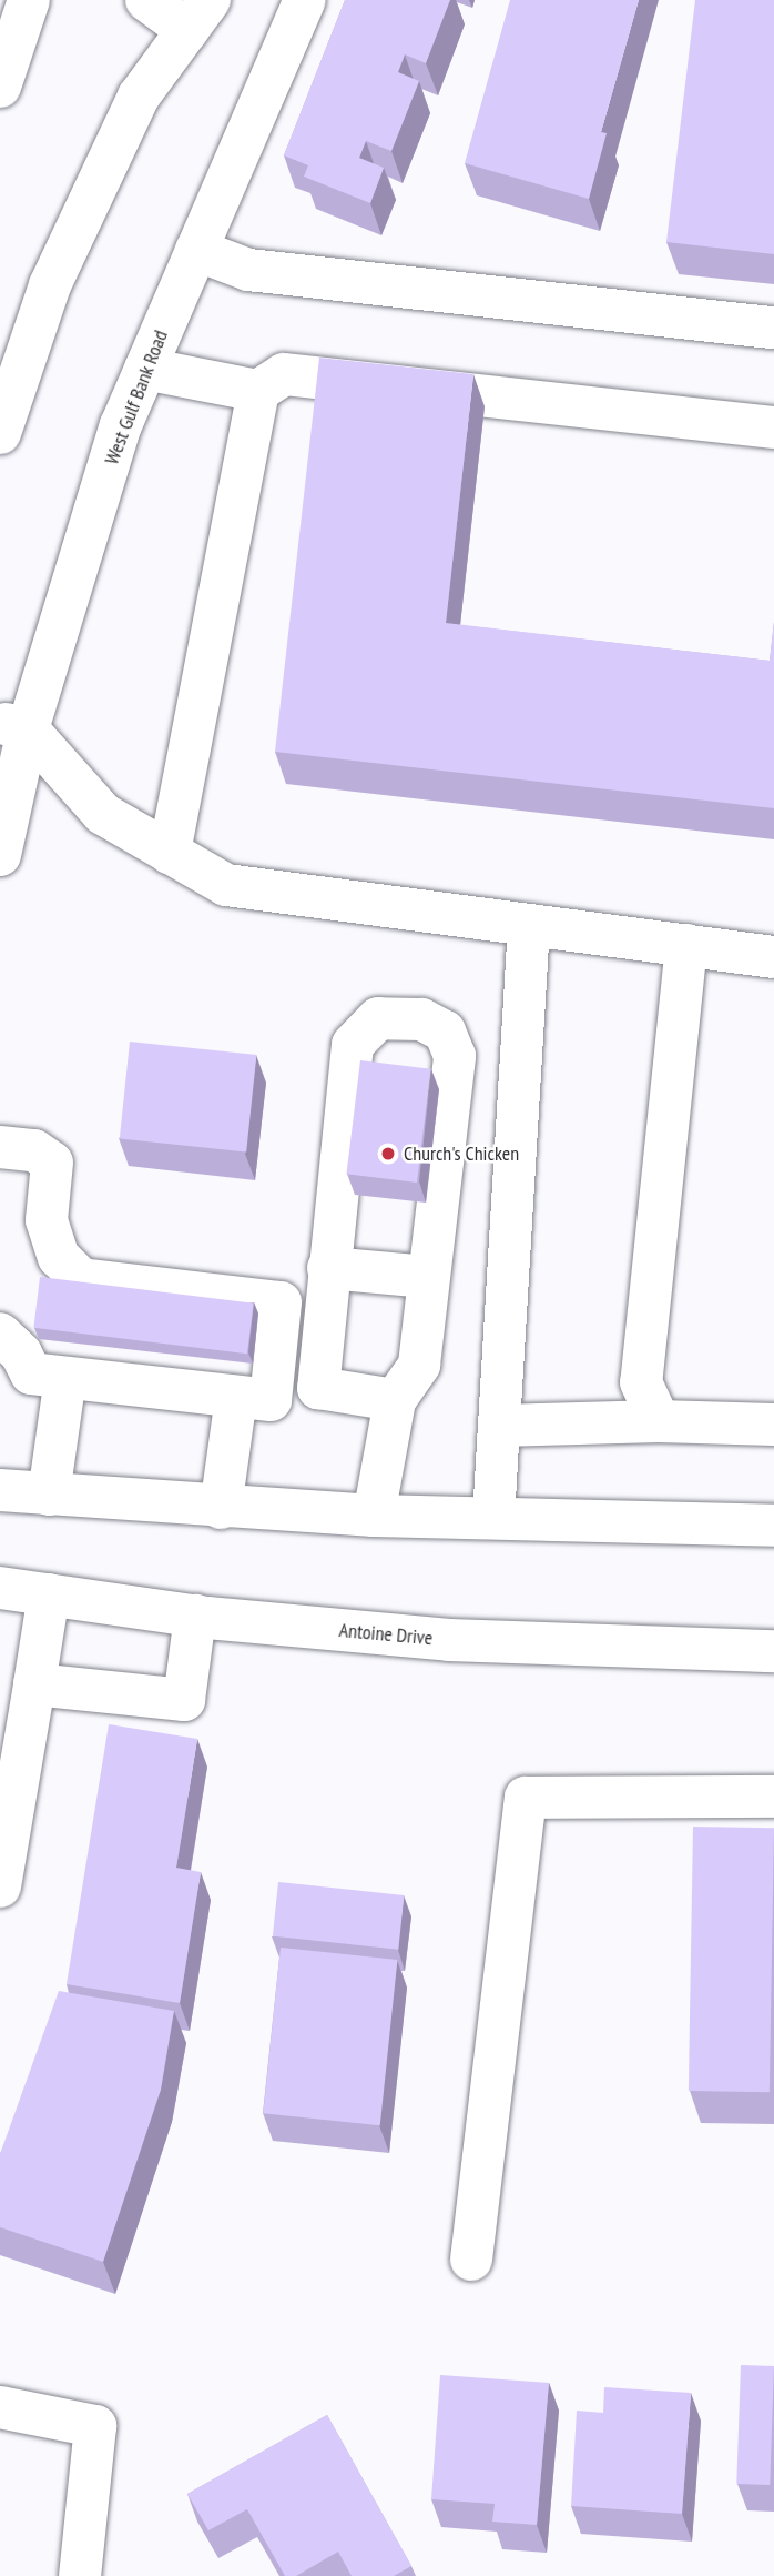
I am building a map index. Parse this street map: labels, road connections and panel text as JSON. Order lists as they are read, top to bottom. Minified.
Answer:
{"streets":{"main road":["West Gulf Bank Road","Antoine Drive"]},"places":["Church's Chicken"]}
